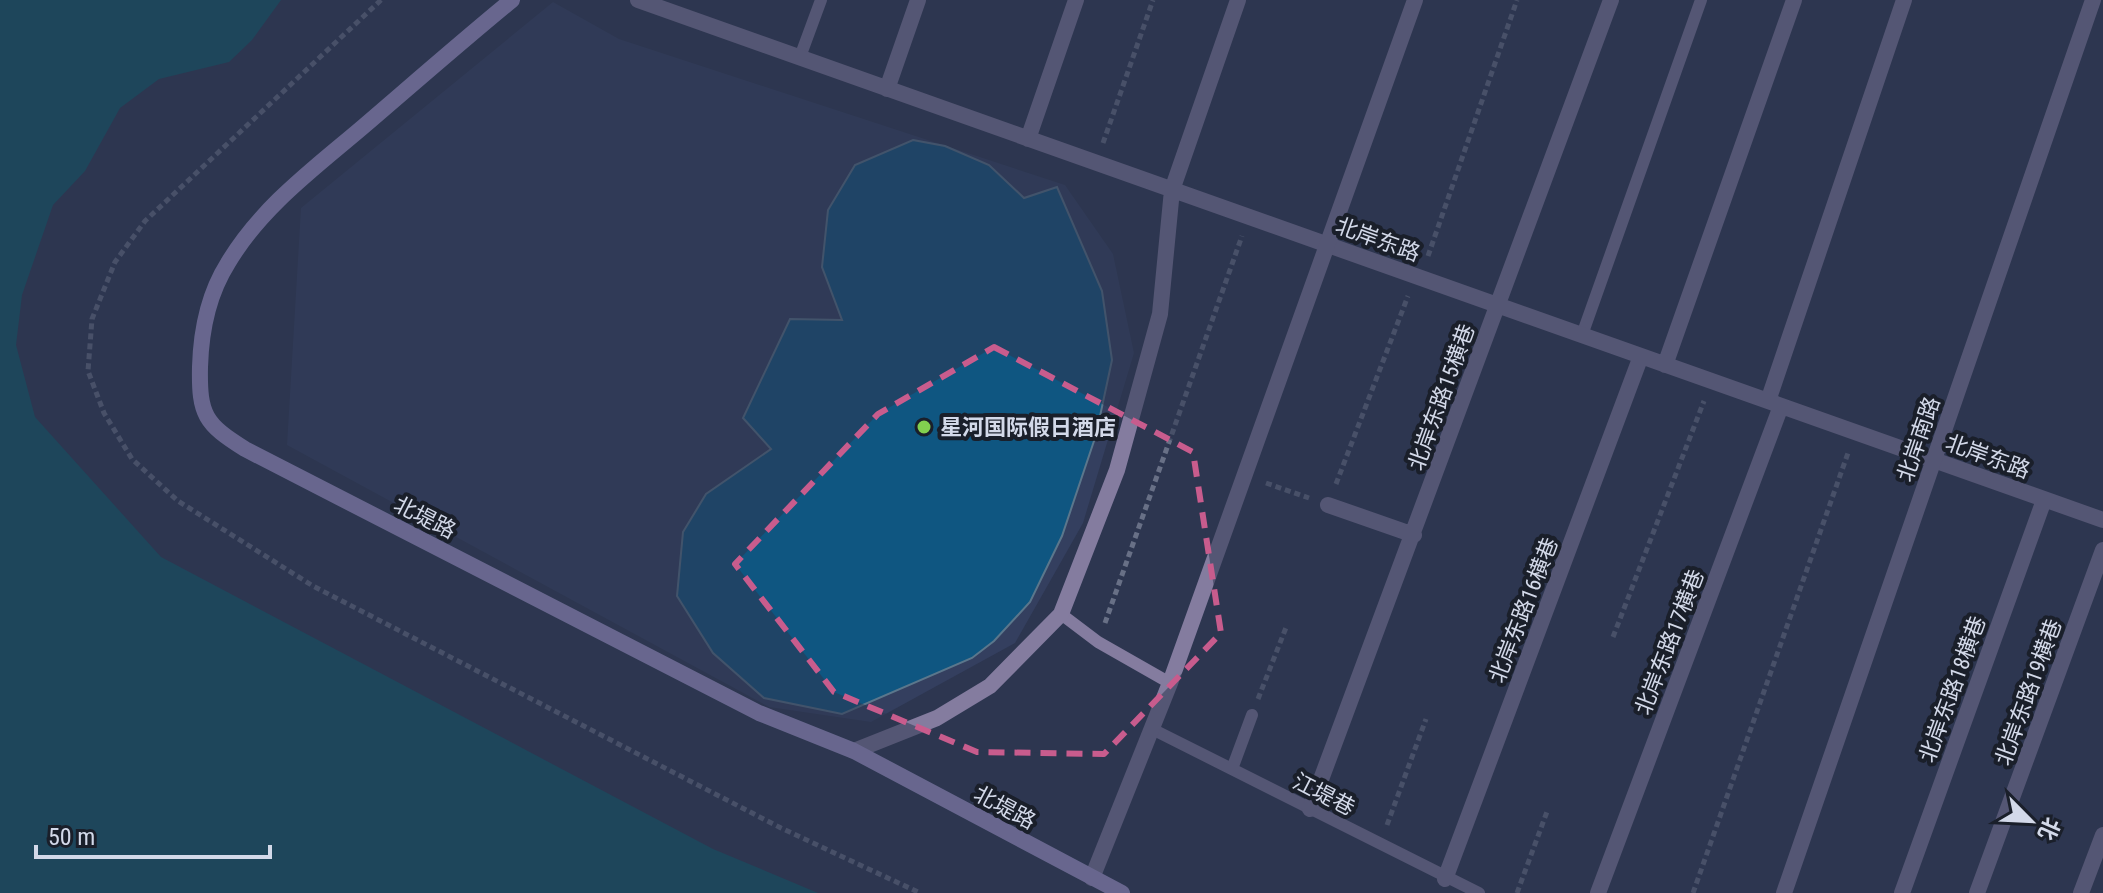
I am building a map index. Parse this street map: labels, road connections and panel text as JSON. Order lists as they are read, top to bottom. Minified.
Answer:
{"streets":{"main road":["北堤路"],"street":["北岸东路","北岸东路15横巷","北岸南路","北岸东路16横巷","北岸东路17横巷","北岸东路18横巷","北岸东路19横巷"],"lane":["江堤巷"]},"crossings":[["北岸东路","北岸东路15横巷"],["北岸东路","北岸南路"],["北岸东路","北岸东路16横巷"],["北岸东路","北岸东路17横巷"],["北岸东路","北岸东路18横巷"],["北岸东路15横巷","江堤巷"],["北岸东路16横巷","江堤巷"]],"places":["星河国际假日酒店"],"scale_bar":"50 m","north":"bottom right"}
